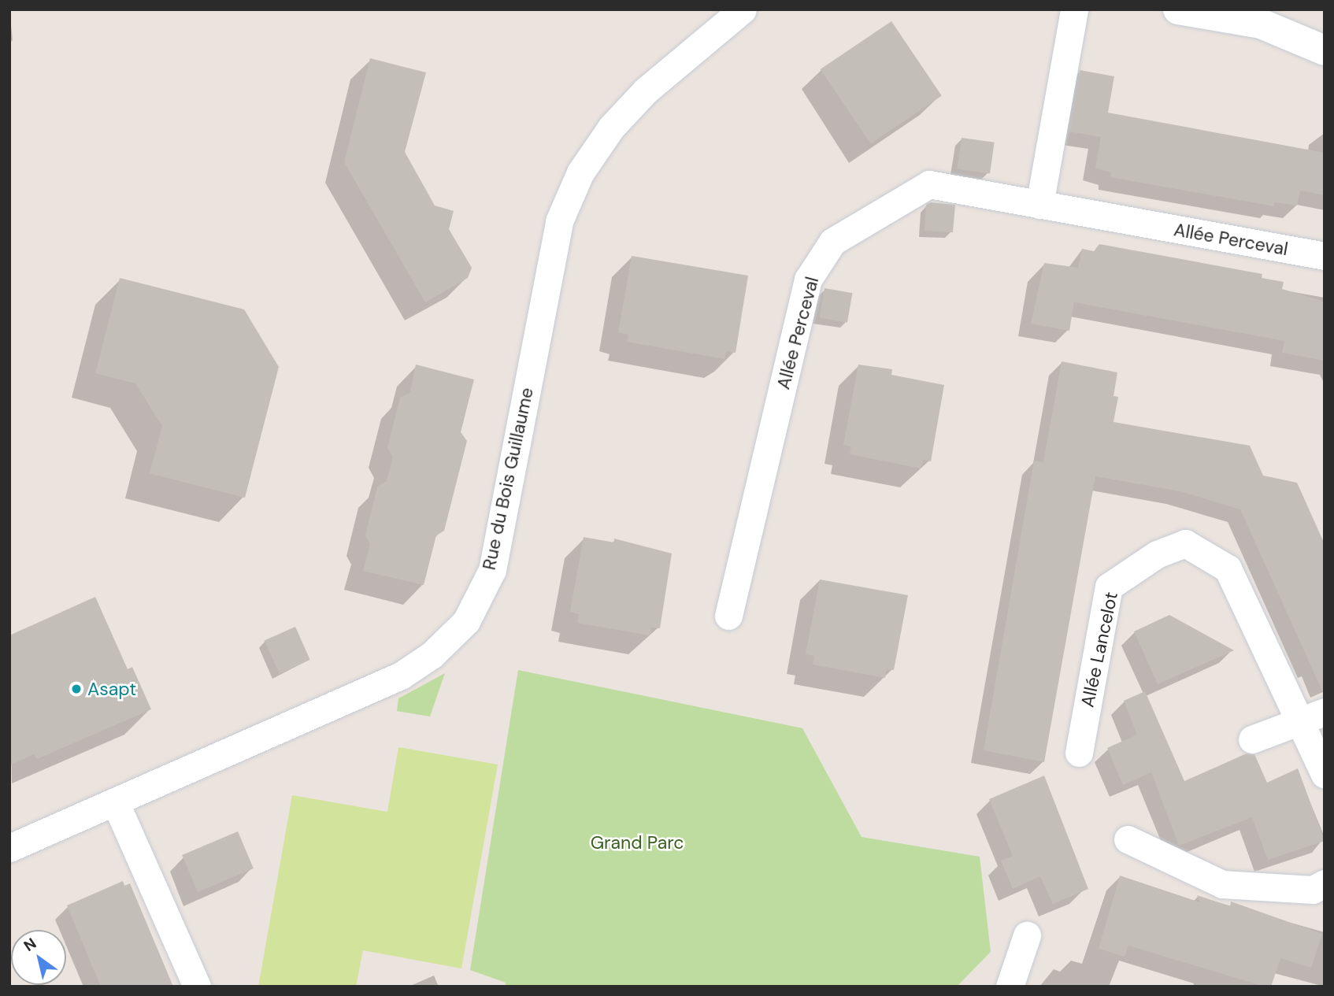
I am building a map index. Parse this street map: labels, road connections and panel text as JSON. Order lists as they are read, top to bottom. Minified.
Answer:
{"streets":{"street":["Allée Perceval","Rue du Bois Guillaume","Allée Lancelot"]},"parks":["Grand Parc"],"places":["Asapt"],"north":"top left"}
